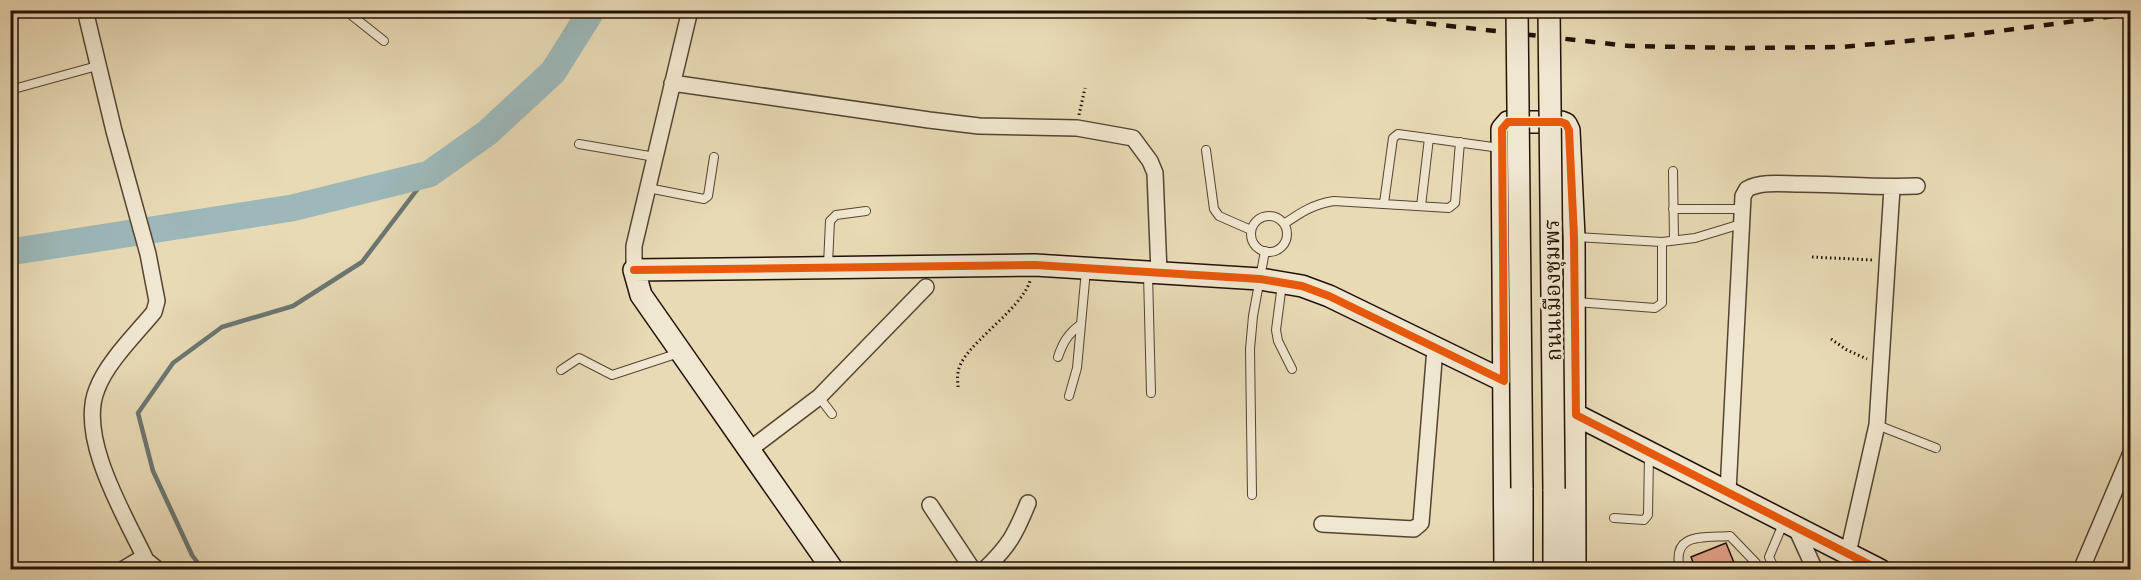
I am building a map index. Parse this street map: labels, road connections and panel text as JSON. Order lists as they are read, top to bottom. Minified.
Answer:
{"streets":{"street":["ถนนเมืองชุมพร"]}}
